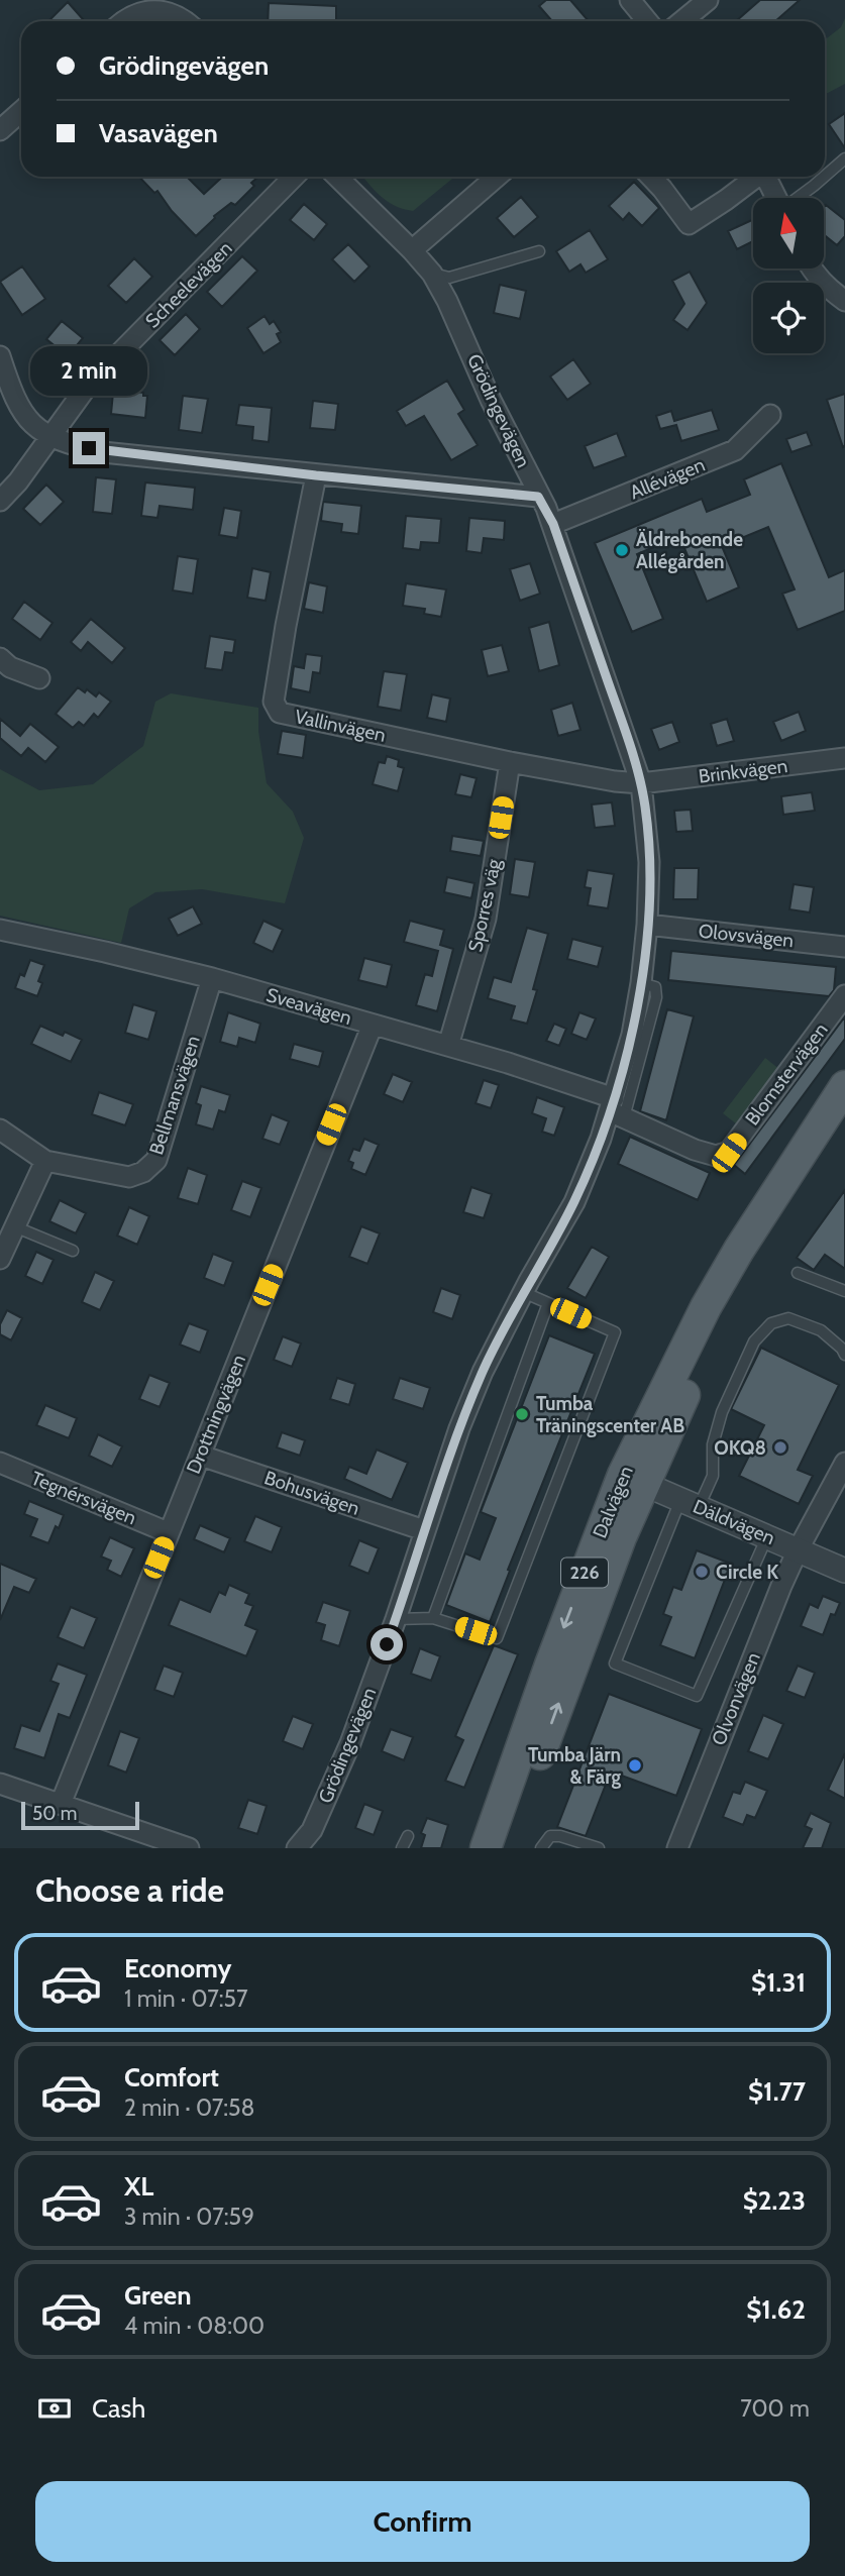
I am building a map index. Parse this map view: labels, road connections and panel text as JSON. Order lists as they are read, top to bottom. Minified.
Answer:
{"streets":{"main road":["Dalvägen","226"],"street":["Scheelevägen","Grödingevägen","Allévägen","Vallinvägen","Brinkvägen","Sporres väg","Olovsvägen","Sveavägen","Blomstervägen","Bellmansvägen","Drottningvägen","Bohusvägen","Tegnérsvägen","Däldvägen","Olvonvägen"]},"crossings":[["Grödingevägen","Allévägen"],["Grödingevägen","Vallinvägen"],["Grödingevägen","Brinkvägen"],["Grödingevägen","Olovsvägen"],["Grödingevägen","Sveavägen"],["Grödingevägen","Blomstervägen"],["Grödingevägen","Bohusvägen"],["Vallinvägen","Brinkvägen"],["Vallinvägen","Sporres väg"],["Sporres väg","Sveavägen"],["Sveavägen","Blomstervägen"],["Sveavägen","Bellmansvägen"],["Sveavägen","Drottningvägen"],["Drottningvägen","Bohusvägen"],["Drottningvägen","Tegnérsvägen"],["Dalvägen","Däldvägen"],["Däldvägen","Olvonvägen"]],"places":["Äldreboende Allégården","Tumba Träningscenter AB","OKQ8","Circle K","Tumba Järn & Färg"],"scale_bar":"50 m","north":"top","page":{"banner":["Grödingevägen","Vasavägen"],"bubble":"2 min","scale":"50 m","heading":"Choose a ride","list":[{"name":"Economy","note":"1 min · 07:57","value":"$1.31"},{"name":"Comfort","note":"2 min · 07:58","value":"$1.77"},{"name":"XL","note":"3 min · 07:59","value":"$2.23"},{"name":"Green","note":"4 min · 08:00","value":"$1.62"}],"pay":["Cash","700 m"],"buttons":"Confirm"}}
